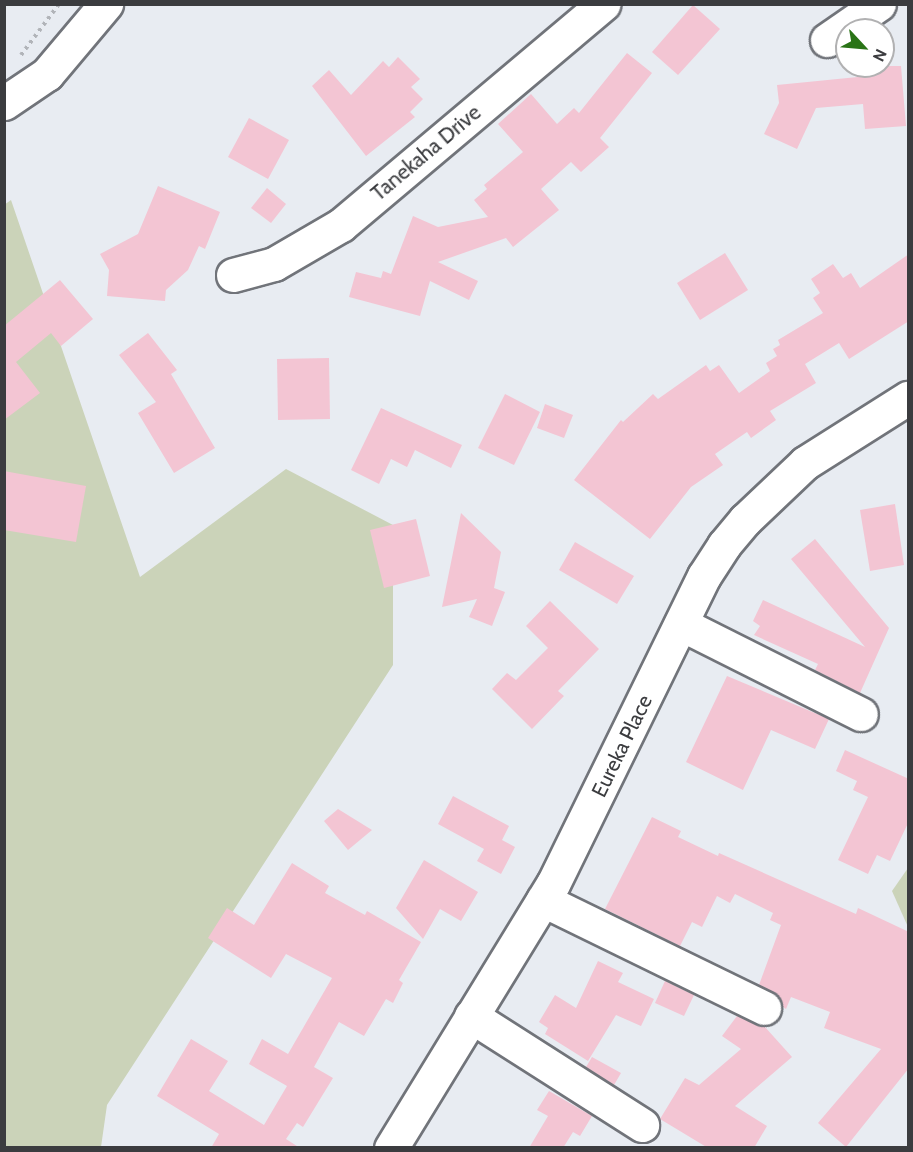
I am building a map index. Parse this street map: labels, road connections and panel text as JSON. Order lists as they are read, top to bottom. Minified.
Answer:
{"streets":{"street":["Tanekaha Drive","Eureka Place"]},"north":"bottom right"}
